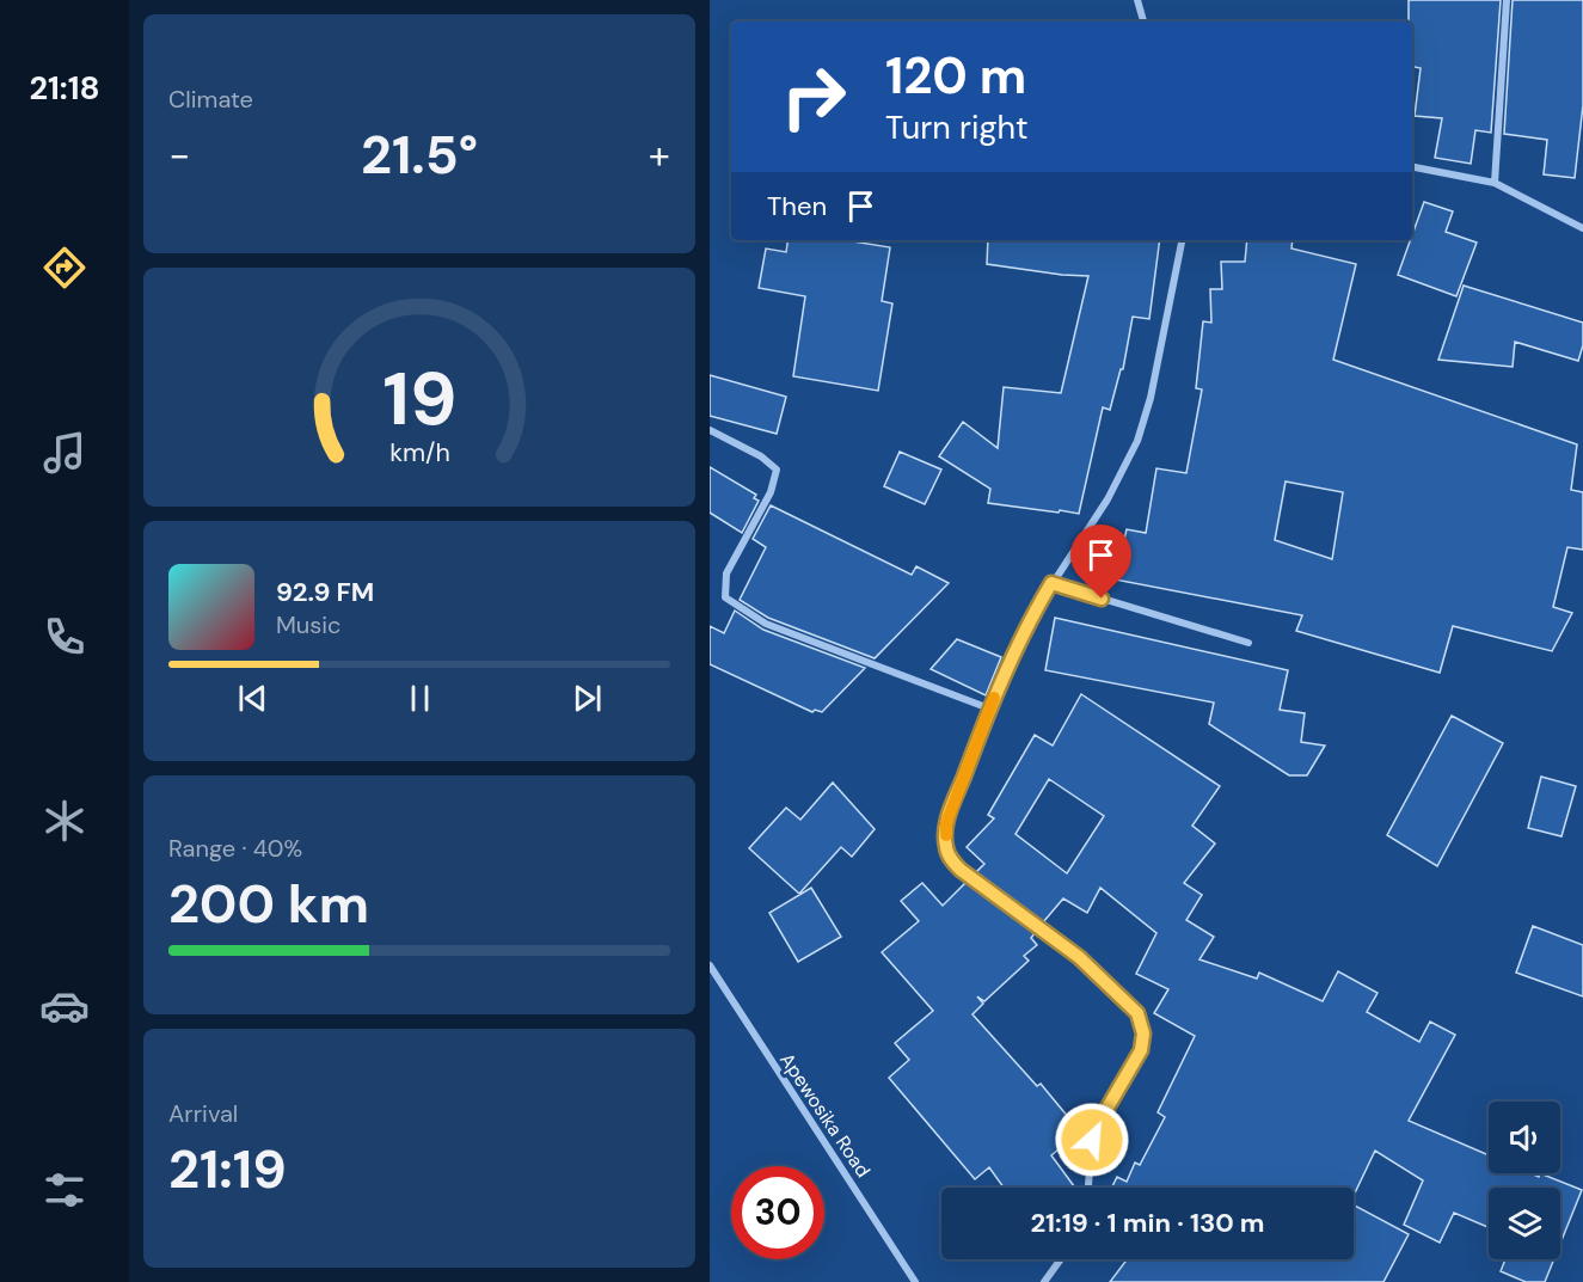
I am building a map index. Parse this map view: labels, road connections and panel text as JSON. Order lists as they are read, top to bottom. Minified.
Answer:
{"streets":{"street":["Apewosika Road"]},"page":{"tabs":"21:18","tile":["Climate",["Range · 40%","200 km"],["Arrival","21:19"]],"turn":["120 m","Turn right"],"heat":["−","21.5°","+"],"then":"Then","song":["92.9 FM","Music"],"limit":"30","trip":"21:19 · 1 min · 130 m","gauge":["19","km/h"]}}
